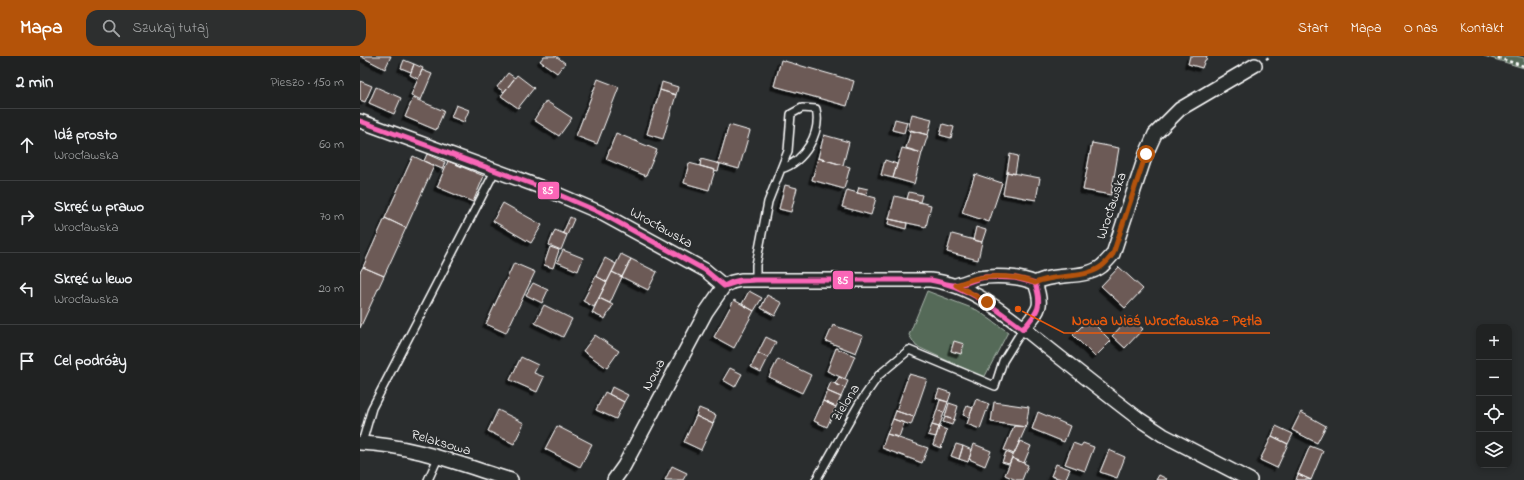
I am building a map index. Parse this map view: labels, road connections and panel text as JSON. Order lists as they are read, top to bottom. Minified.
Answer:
{"streets":{"street":["Wrocławska","Nowa","Relaksowa"],"lane":["Zielona"]},"crossings":[["Wrocławska","Nowa"]],"places":["Nowa Wieś Wrocławska - Pętla"],"lines":["transit line 85"],"page":{"header":"Mapa","search":"Szukaj tutaj","nav":["Start","Mapa","O nas","Kontakt"],"heading":["2 min","Pieszo · 150 m"],"list":[["Idź prosto","Wrocławska","60 m"],["Skręć w prawo","Wrocławska","70 m"],["Skręć w lewo","Wrocławska","20 m"],"Cel podróży"],"map_buttons":["+","−"]}}
